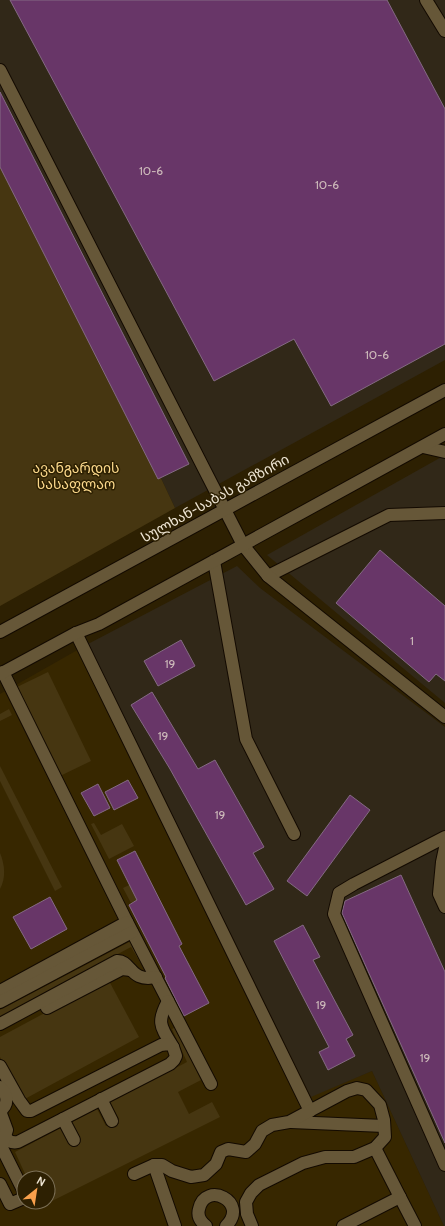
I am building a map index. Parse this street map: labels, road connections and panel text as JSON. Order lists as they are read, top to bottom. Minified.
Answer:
{"streets":{"main road":["სულხან-საბას გამზირი"]},"parks":["ავანგარდის სასაფლაო"],"house_numbers":["10-6","10-6","10-6","1","19","19","19","19","19"],"north":"top right"}
